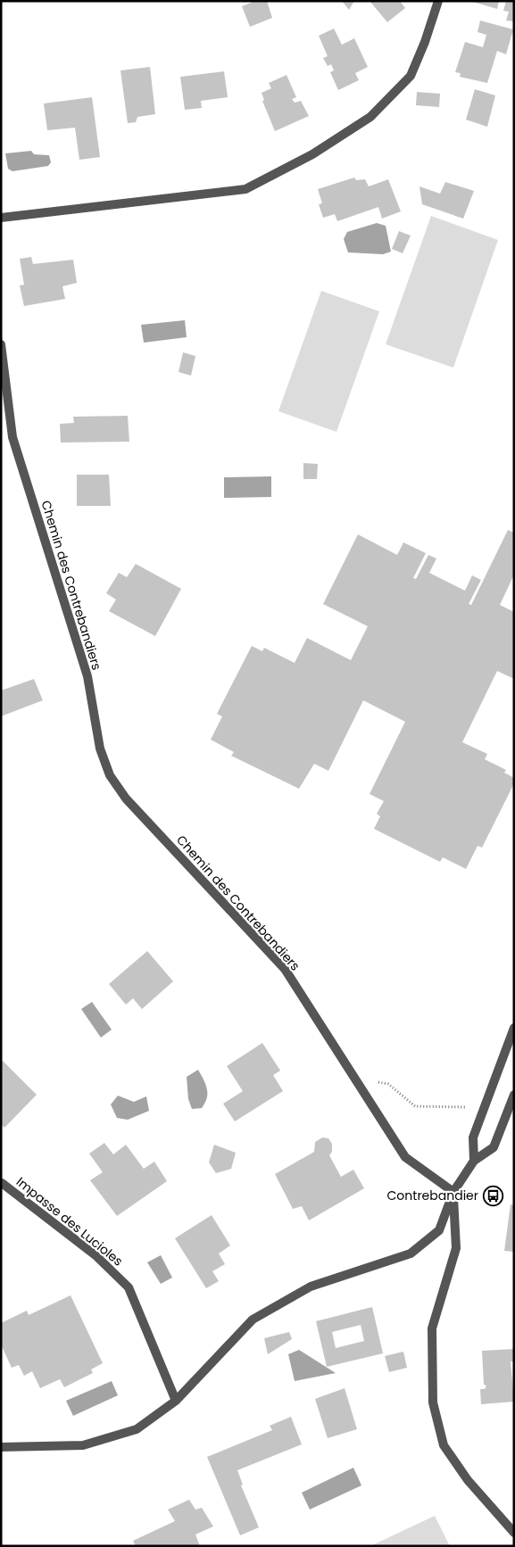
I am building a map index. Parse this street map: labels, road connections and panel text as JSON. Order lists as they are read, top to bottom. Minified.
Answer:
{"streets":{"street":["Chemin des Contrebandiers","Impasse des Lucioles"]},"places":{"bus stop":["Contrebandier"]}}
